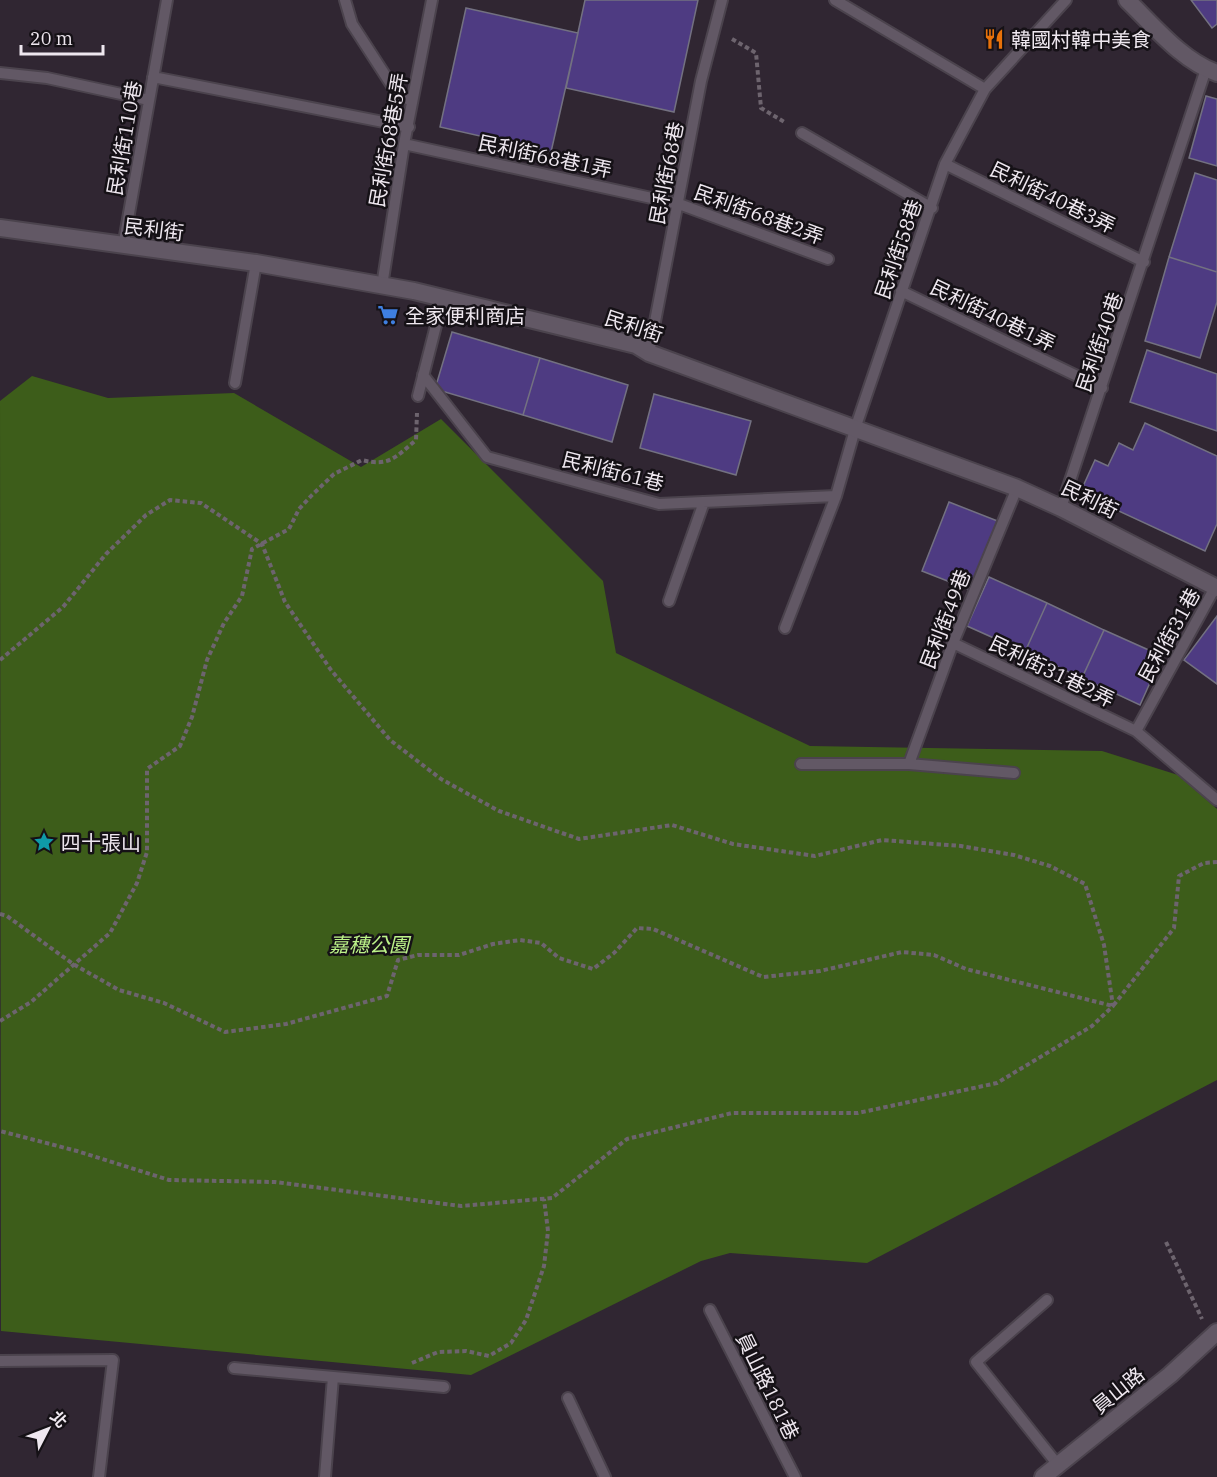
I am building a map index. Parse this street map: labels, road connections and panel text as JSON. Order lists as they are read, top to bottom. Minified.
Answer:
{"streets":{"street":["民利街","員山路"],"lane":["民利街110巷","民利街68巷5弄","民利街68巷1弄","民利街68巷","民利街40巷3弄","民利街68巷2弄","民利街58巷","民利街40巷1弄","民利街40巷","民利街61巷","民利街49巷","民利街31巷","民利街31巷2弄","員山路181巷"]},"crossings":[["民利街110巷","民利街"],["民利街68巷5弄","民利街68巷1弄"],["民利街68巷5弄","民利街"],["民利街68巷1弄","民利街68巷"],["民利街68巷1弄","民利街68巷2弄"],["民利街68巷","民利街68巷2弄"],["民利街68巷","民利街"],["民利街40巷3弄","民利街58巷"],["民利街40巷3弄","民利街40巷"],["民利街","民利街58巷"],["民利街","民利街40巷"],["民利街","民利街49巷"],["民利街","民利街31巷"],["民利街58巷","民利街40巷1弄"],["民利街40巷1弄","民利街40巷"],["民利街49巷","民利街31巷2弄"],["民利街31巷","民利街31巷2弄"]],"parks":["嘉穗公園"],"places":{"restaurant":["韓國村韓中美食"],"supermarket":["全家便利商店"],"place":["四十張山"]},"scale_bar":"20 m","north":"top right"}
